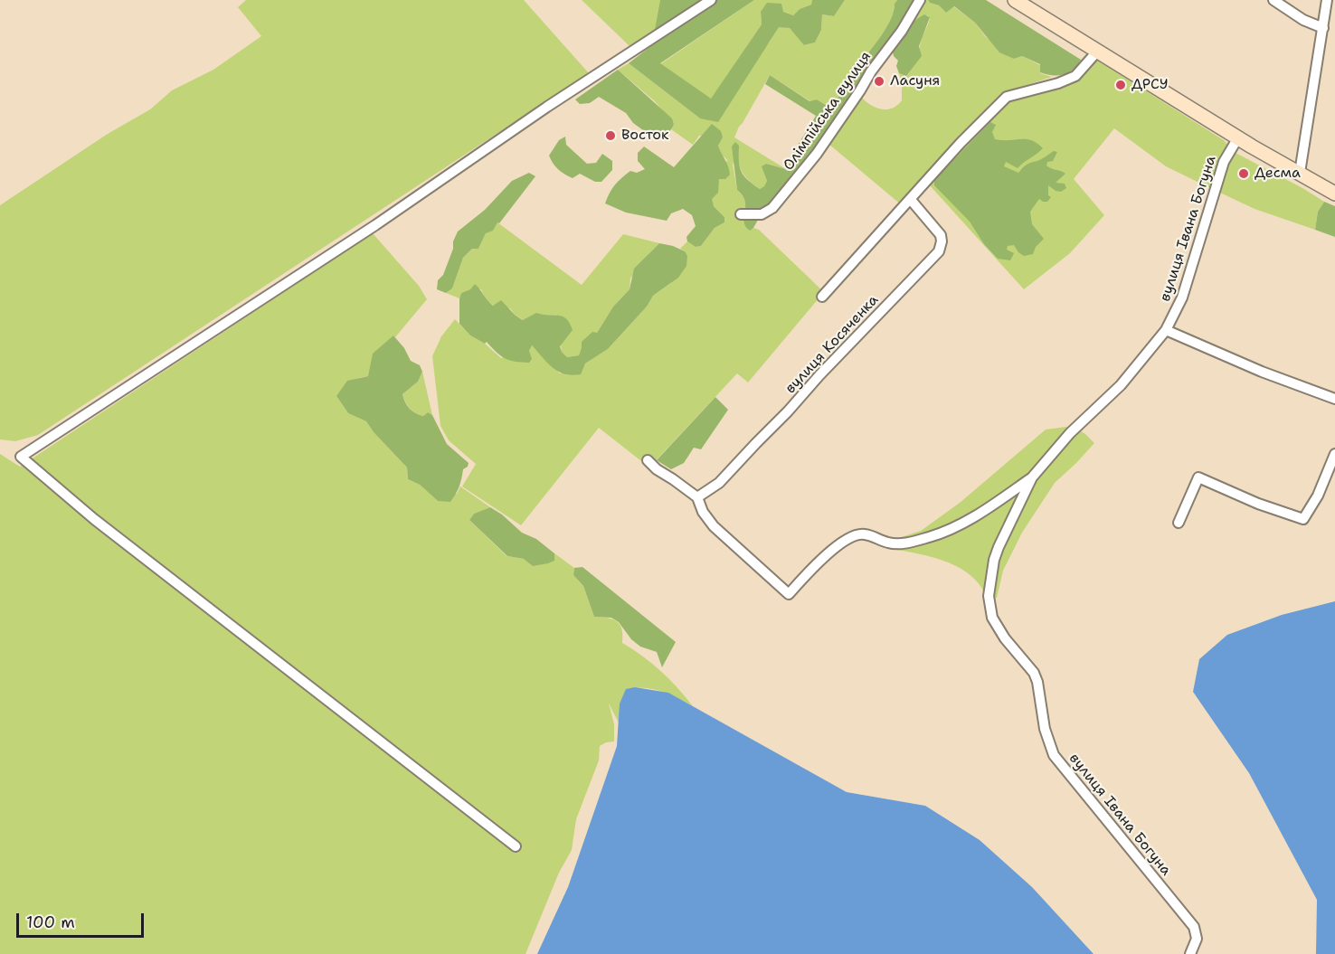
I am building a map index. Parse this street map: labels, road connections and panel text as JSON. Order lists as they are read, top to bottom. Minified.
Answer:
{"streets":{"street":["Олімпійська вулиця","вулиця Івана Богуна","вулиця Косяченка"]},"crossings":[["вулиця Івана Богуна","вулиця Косяченка"]],"places":["Ласуня","ДРСУ","Восток","Десма"],"scale_bar":"100 m"}
